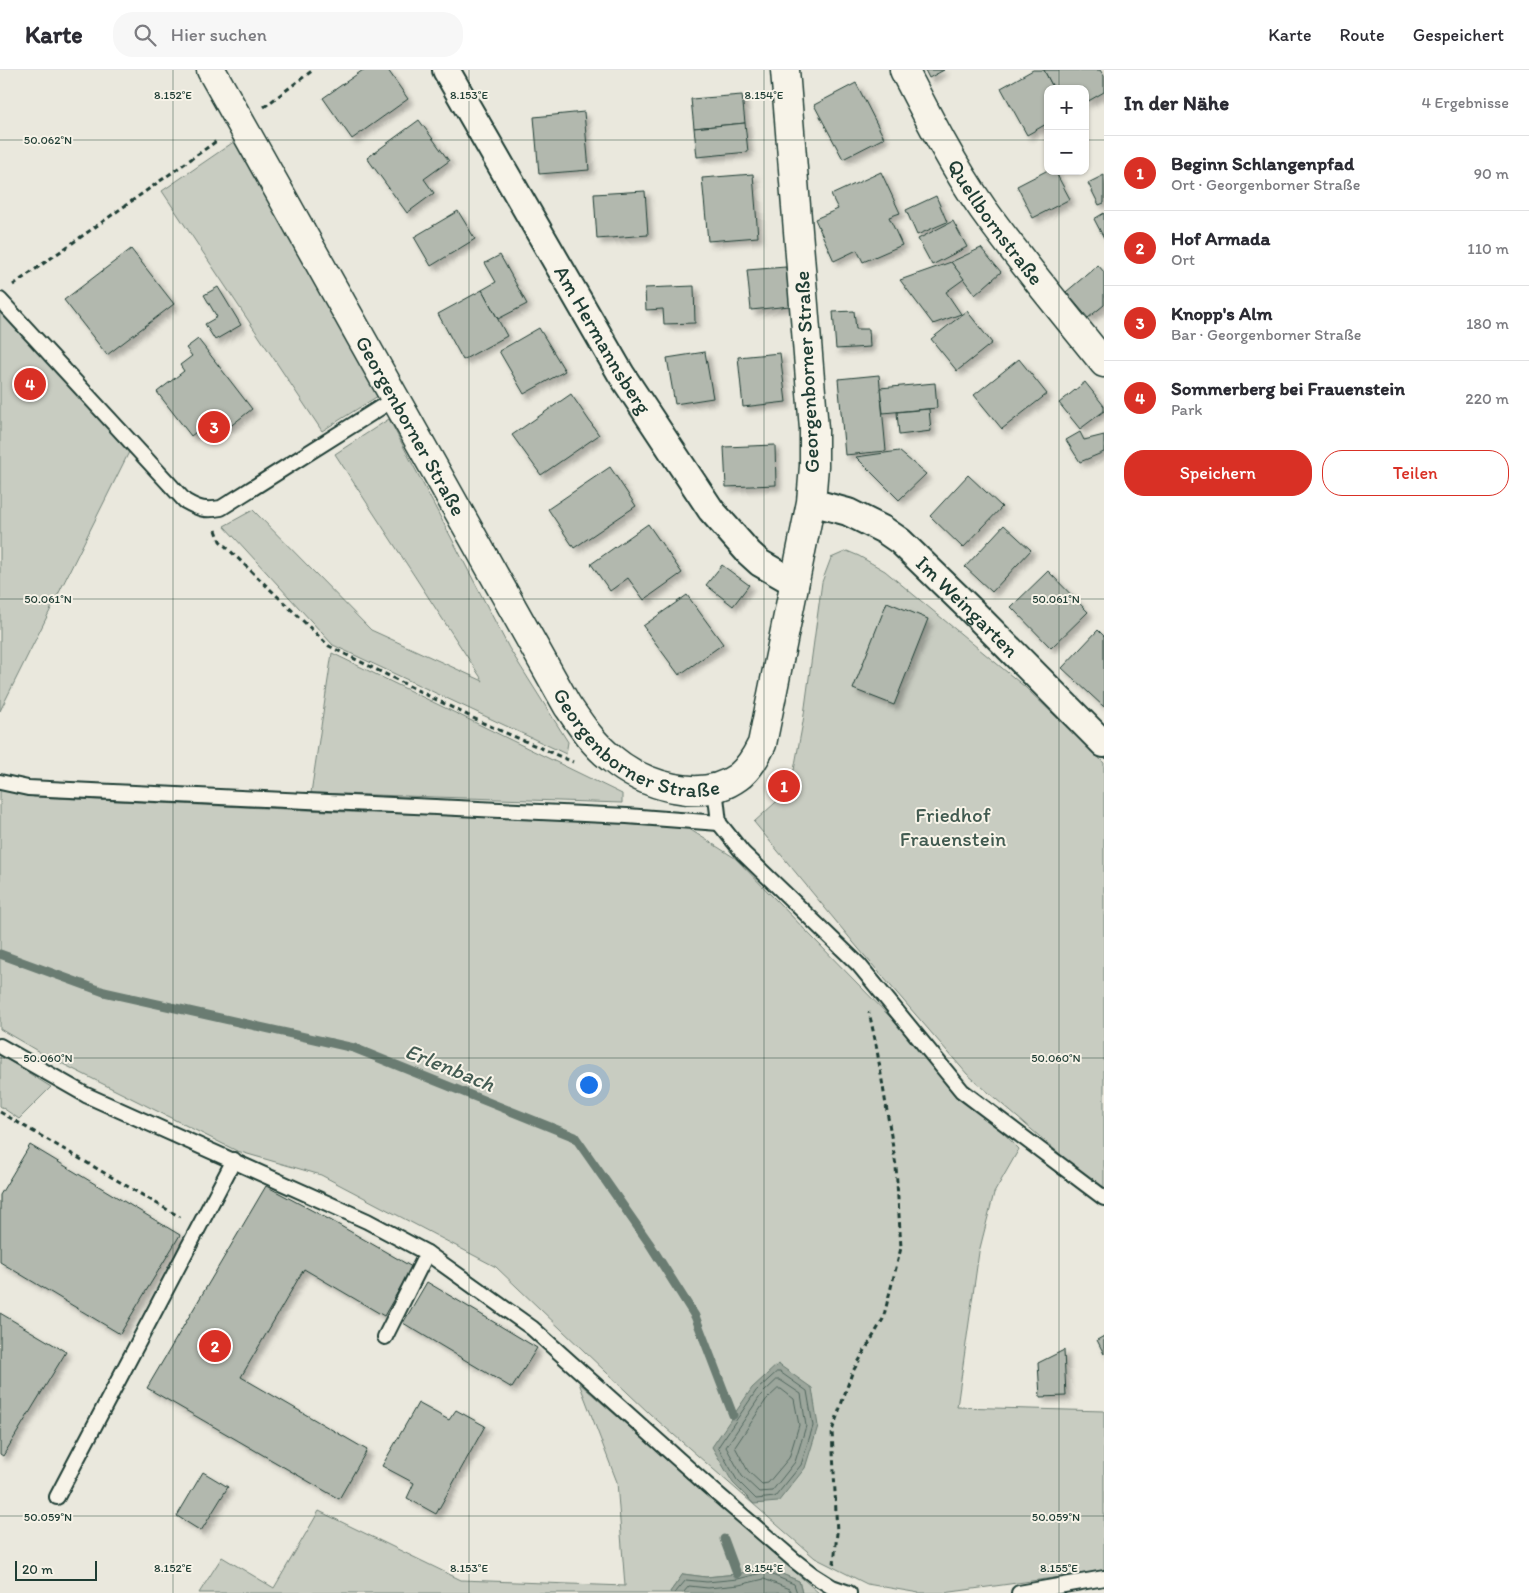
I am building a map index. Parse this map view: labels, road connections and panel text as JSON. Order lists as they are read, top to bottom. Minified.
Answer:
{"streets":{"main road":["Quellbornstraße","Georgenborner Straße"],"street":["Am Hermannsberg","Im Weingarten"]},"crossings":[["Am Hermannsberg","Georgenborner Straße"],["Georgenborner Straße","Im Weingarten"]],"water":["Erlenbach"],"parks":["Friedhof Frauenstein"],"scale_bar":"20 m","page":{"header":"Karte","search":"Hier suchen","nav":["Karte","Route","Gespeichert"],"heading":["In der Nähe","4 Ergebnisse"],"map_buttons":["+","−"],"list":[{"mark":"1","name":"Beginn Schlangenpfad","note":"Ort · Georgenborner Straße","value":"90 m"},{"mark":"2","name":"Hof Armada","note":"Ort","value":"110 m"},{"mark":"3","name":"Knopp's Alm","note":"Bar · Georgenborner Straße","value":"180 m"},{"mark":"4","name":"Sommerberg bei Frauenstein","note":"Park","value":"220 m"}],"pins":["4","3","1","2"],"buttons":["Speichern","Teilen"],"scale":"20 m"},"coordinates":["8.152°E","8.153°E","8.154°E","50.062°N","50.061°N","50.060°N","50.059°N","8.155°E"]}
